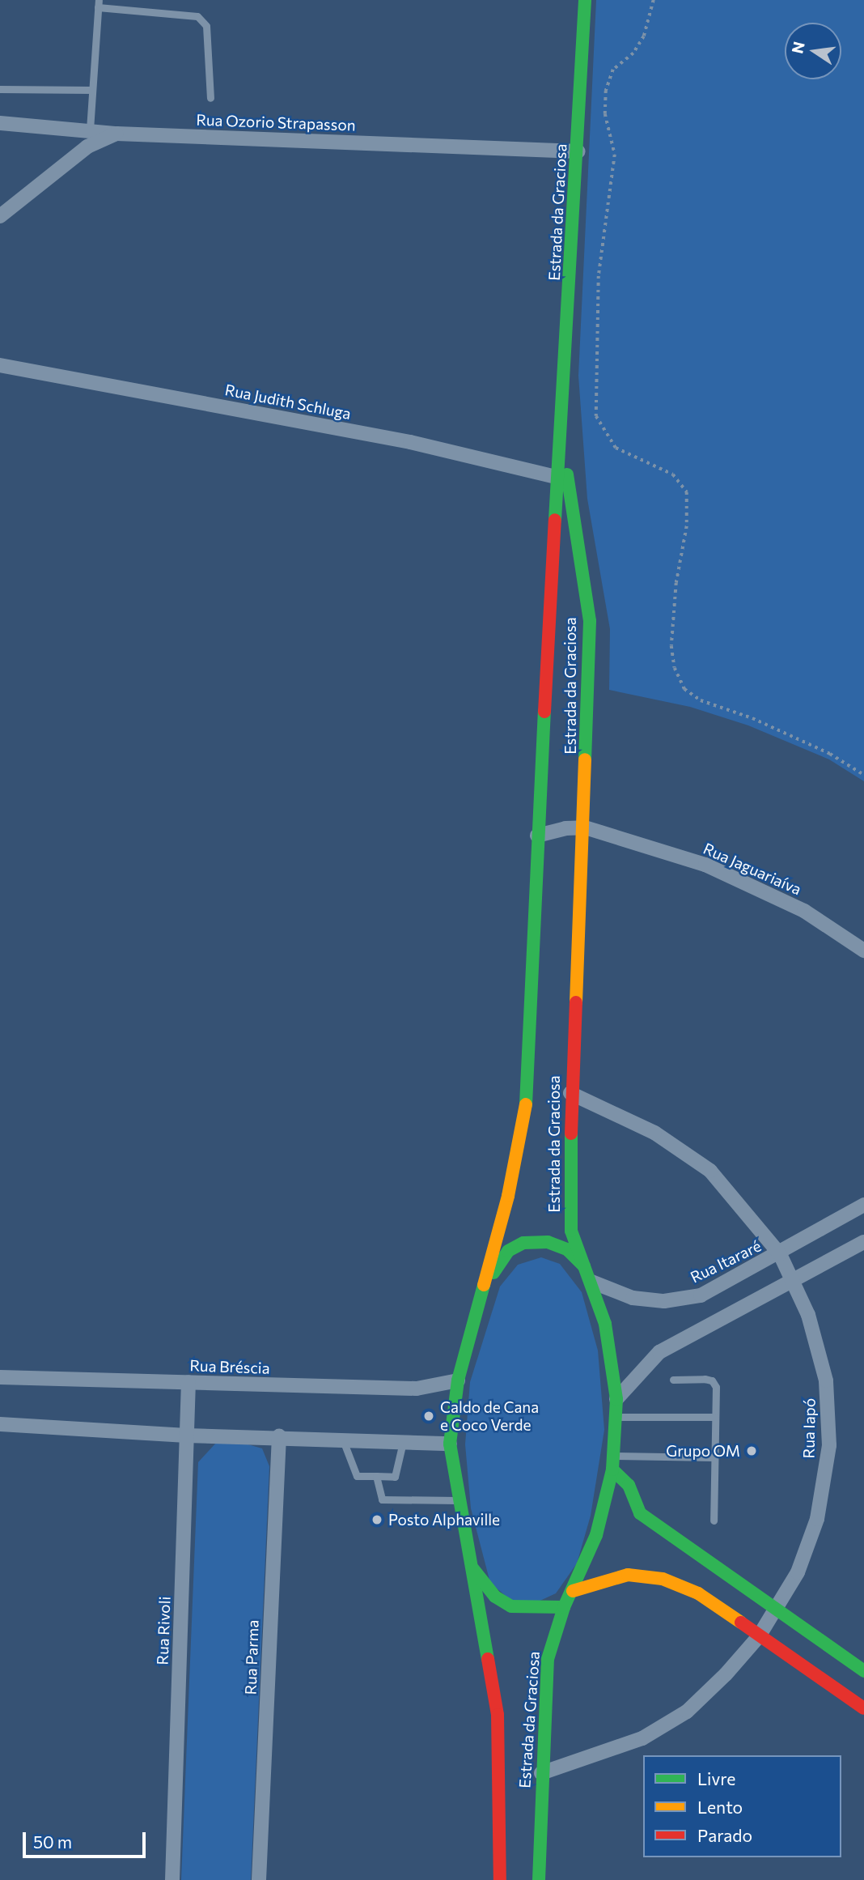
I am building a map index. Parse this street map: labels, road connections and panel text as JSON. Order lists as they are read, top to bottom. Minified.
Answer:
{"streets":{"main road":["Estrada da Graciosa"],"street":["Rua Ozorio Strapasson","Rua Judith Schluga","Rua Jaguariaíva","Rua Itararé","Rua Bréscia","Rua Iapó","Rua Rivoli","Rua Parma"]},"crossings":[["Rua Ozorio Strapasson","Estrada da Graciosa"],["Estrada da Graciosa","Rua Judith Schluga"],["Estrada da Graciosa","Rua Jaguariaíva"],["Estrada da Graciosa","Rua Itararé"],["Estrada da Graciosa","Rua Bréscia"],["Estrada da Graciosa","Rua Iapó"],["Rua Itararé","Rua Iapó"],["Rua Bréscia","Rua Rivoli"]],"places":["Caldo de Cana e Coco Verde","Grupo OM","Posto Alphaville"],"legend":["Livre","Lento","Parado"],"scale_bar":"50 m","north":"left"}
